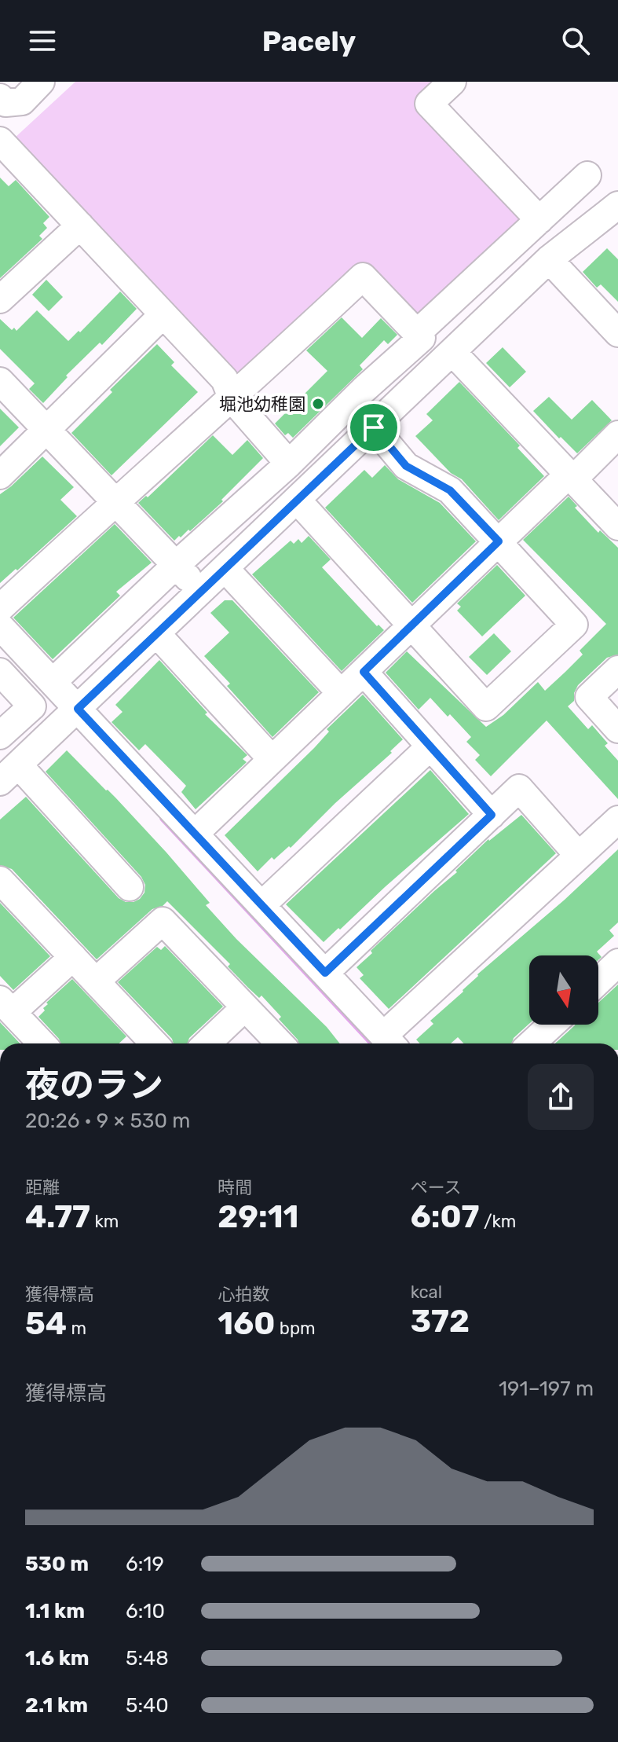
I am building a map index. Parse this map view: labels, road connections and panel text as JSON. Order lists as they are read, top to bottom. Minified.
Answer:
{"places":["堀池幼稚園"],"north":"bottom","page":{"header":"Pacely","heading":["夜のラン","20:26 · 9 × 530 m"],"stats":[["距離","4.77 km"],["時間","29:11"],["ペース","6:07 /km"],["獲得標高","54 m"],["心拍数","160 bpm"],["kcal","372"]],"chart":["獲得標高","191–197 m"],"list":[{"name":"530 m","note":"6:19"},{"name":"1.1 km","note":"6:10"},{"name":"1.6 km","note":"5:48"},{"name":"2.1 km","note":"5:40"}]}}
